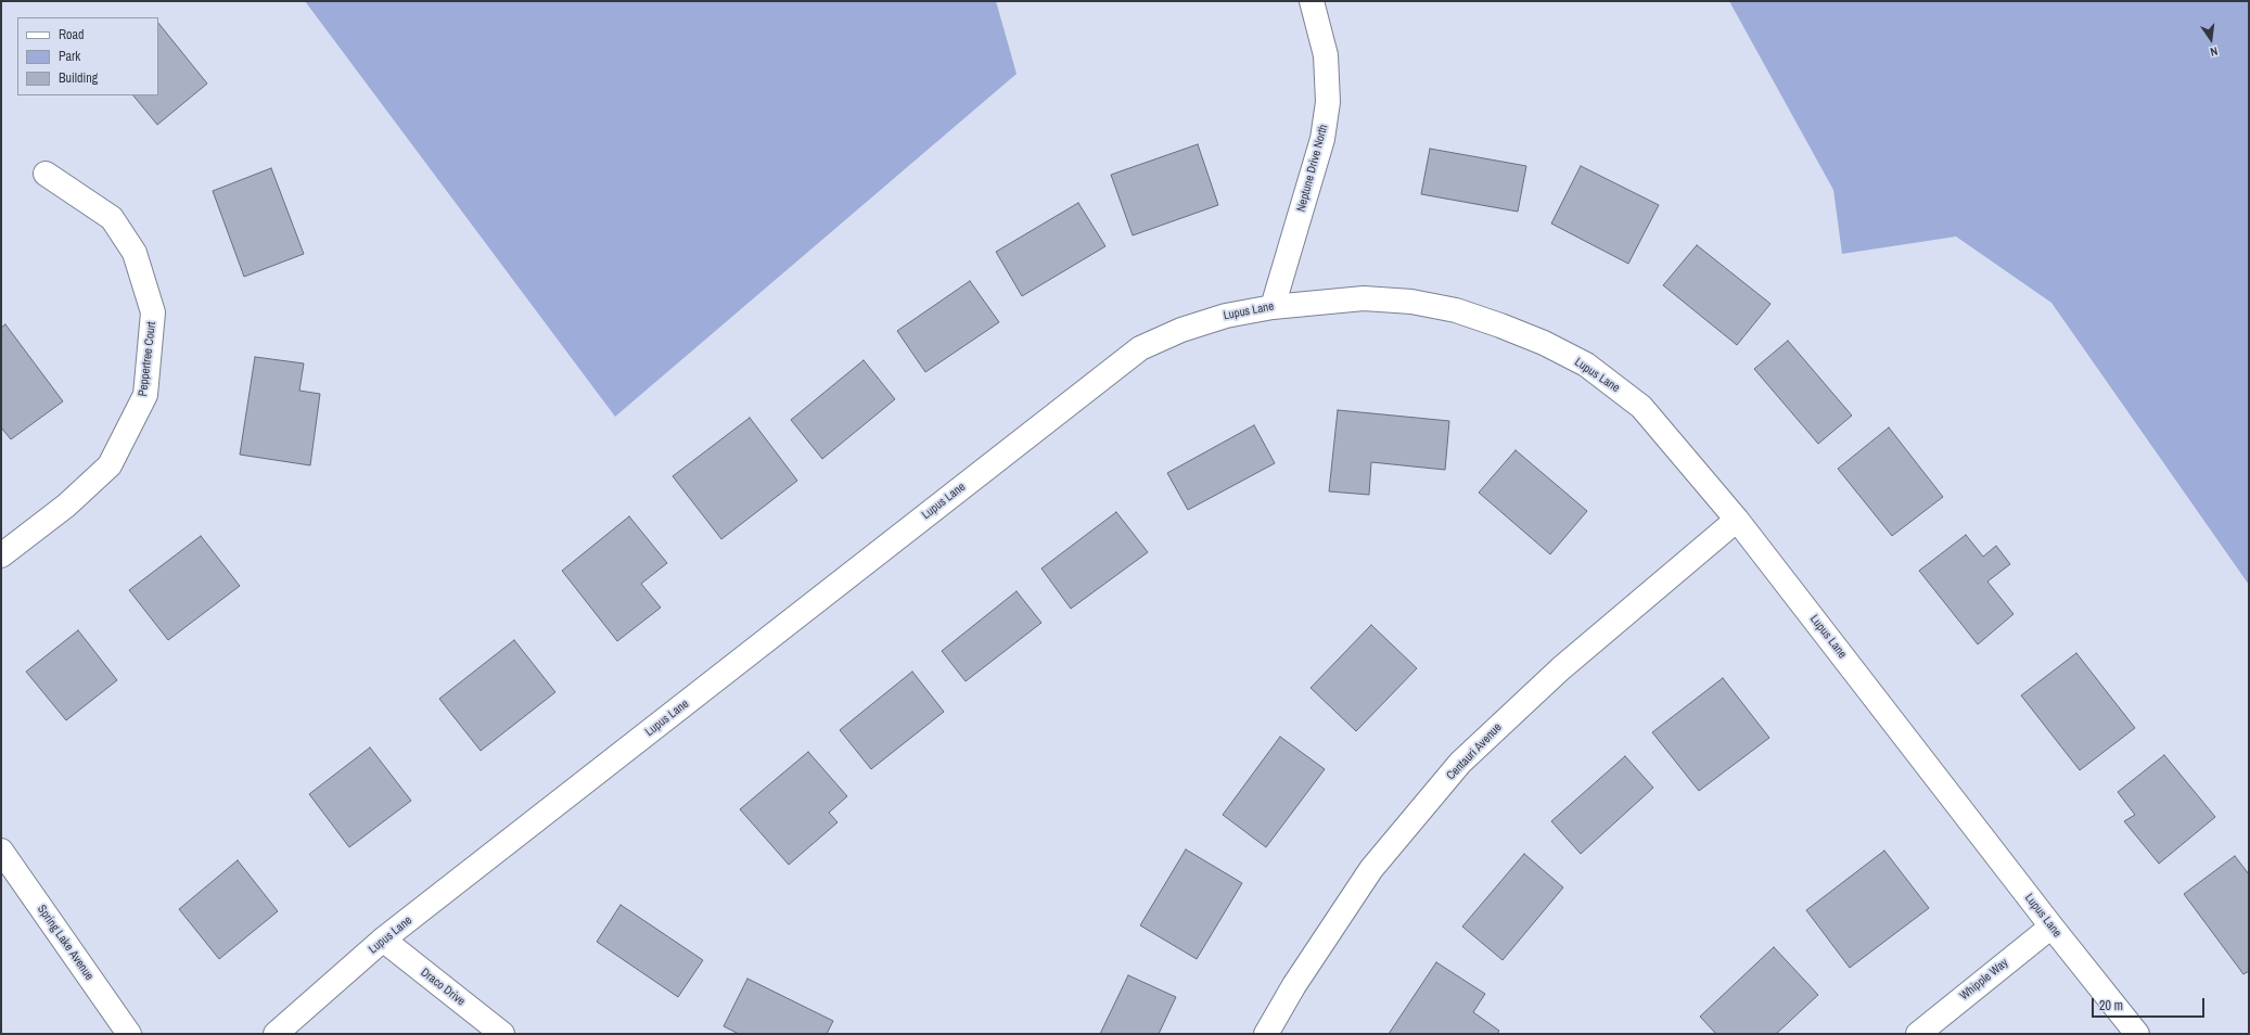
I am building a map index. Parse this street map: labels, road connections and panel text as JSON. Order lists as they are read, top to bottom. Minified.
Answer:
{"streets":{"street":["Neptune Drive North","Lupus Lane","Peppertree Court","Centauri Avenue","Spring Lake Avenue","Whipple Way","Draco Drive"]},"crossings":[["Neptune Drive North","Lupus Lane"],["Lupus Lane","Centauri Avenue"],["Lupus Lane","Whipple Way"],["Lupus Lane","Draco Drive"]],"legend":["Road","Park","Building"],"scale_bar":"20 m","north":"bottom"}
